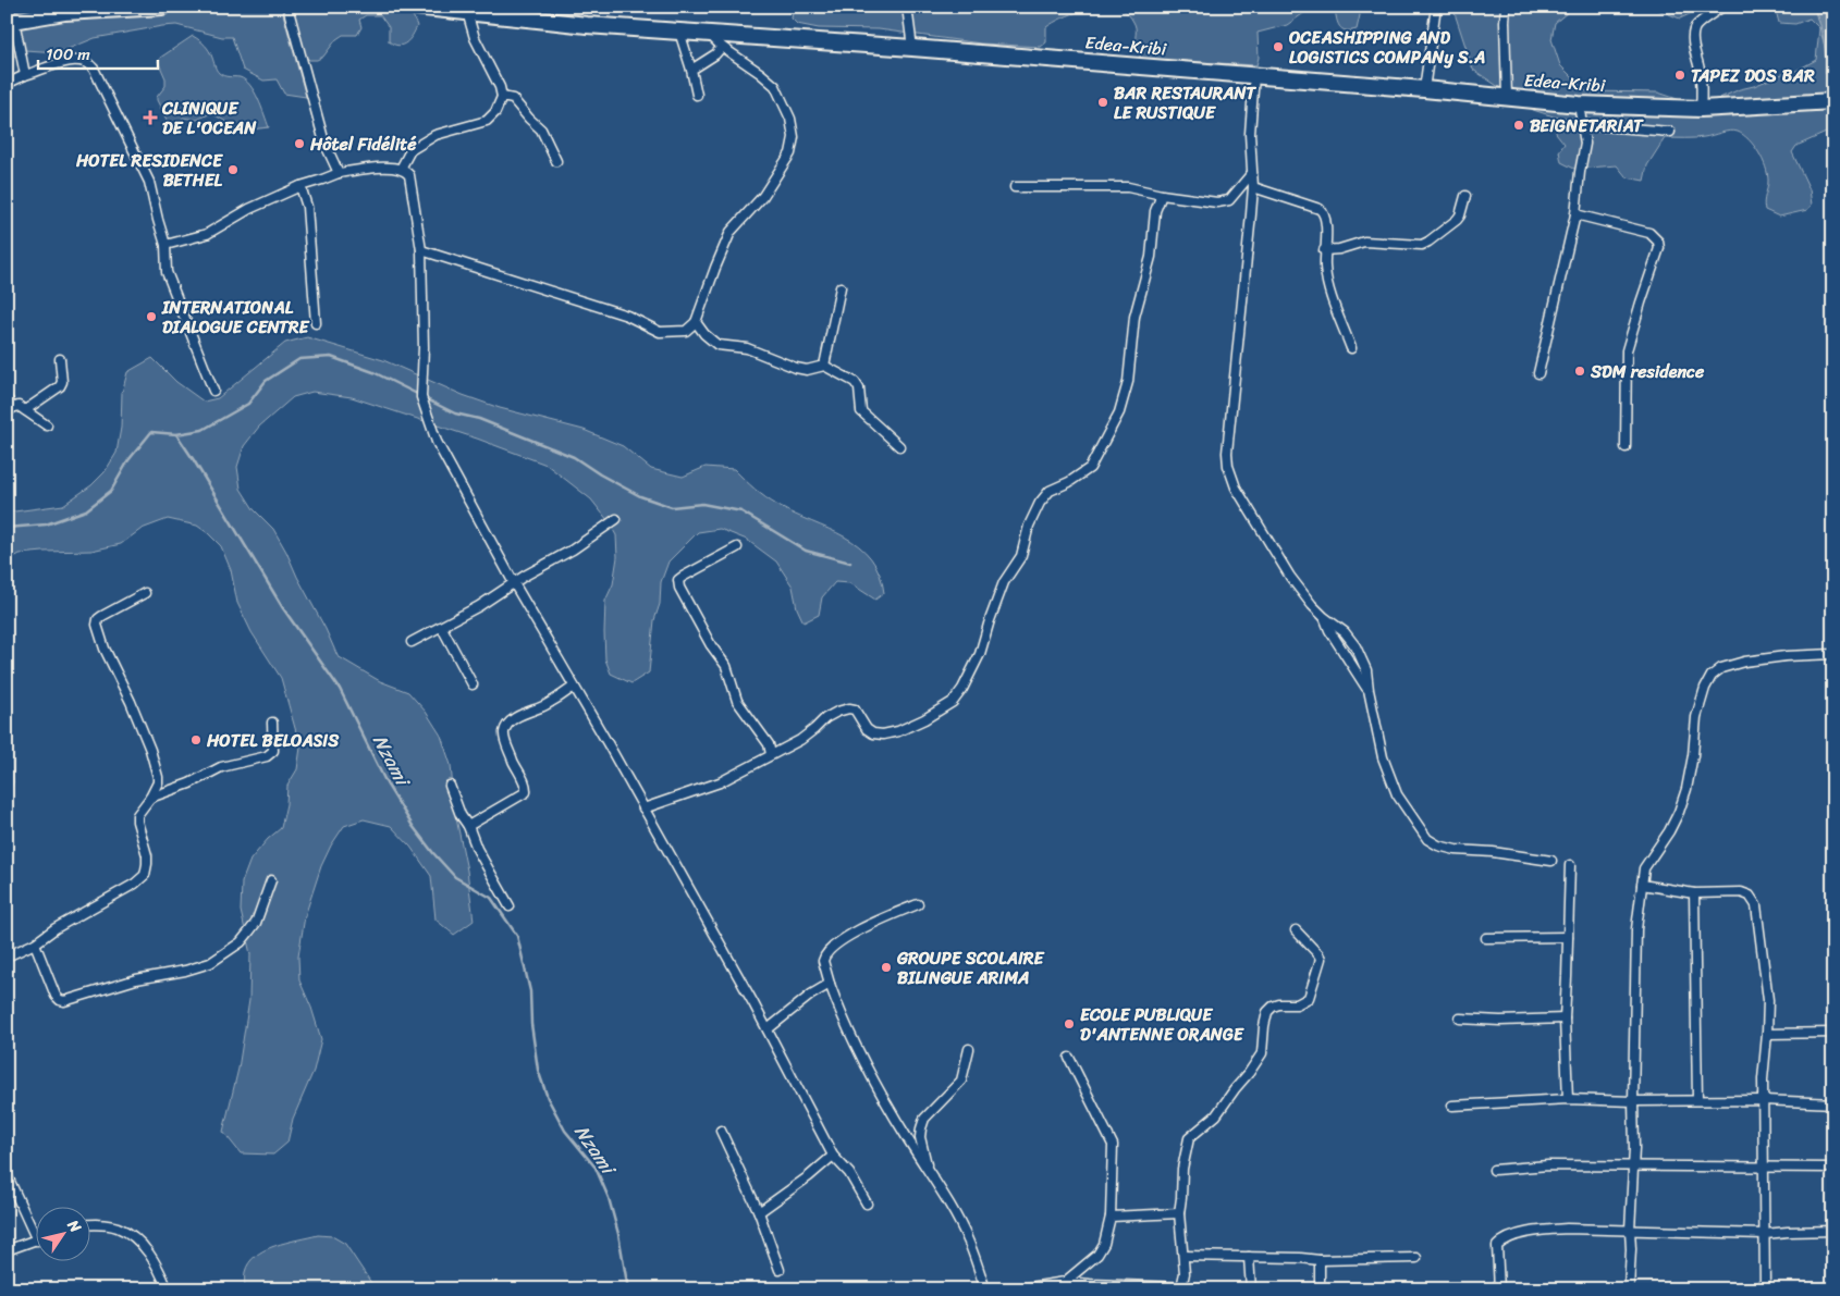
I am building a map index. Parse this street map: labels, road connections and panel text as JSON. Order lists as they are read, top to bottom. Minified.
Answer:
{"streets":{"highway":["Edea-Kribi"]},"water":["Nzami"],"places":{"other":["OCEASHIPPING AND LOGISTICS COMPANy S.A","TAPEZ DOS BAR","BAR RESTAURANT LE RUSTIQUE","BEIGNETARIAT","Hôtel Fidélité","HOTEL RESIDENCE BETHEL","INTERNATIONAL DIALOGUE CENTRE","SDM residence","HOTEL BELOASIS","GROUPE SCOLAIRE BILINGUE ARIMA","ECOLE PUBLIQUE D'ANTENNE ORANGE"],"health":["CLINIQUE DE L'OCEAN"]},"scale_bar":"100 m","north":"top right"}
